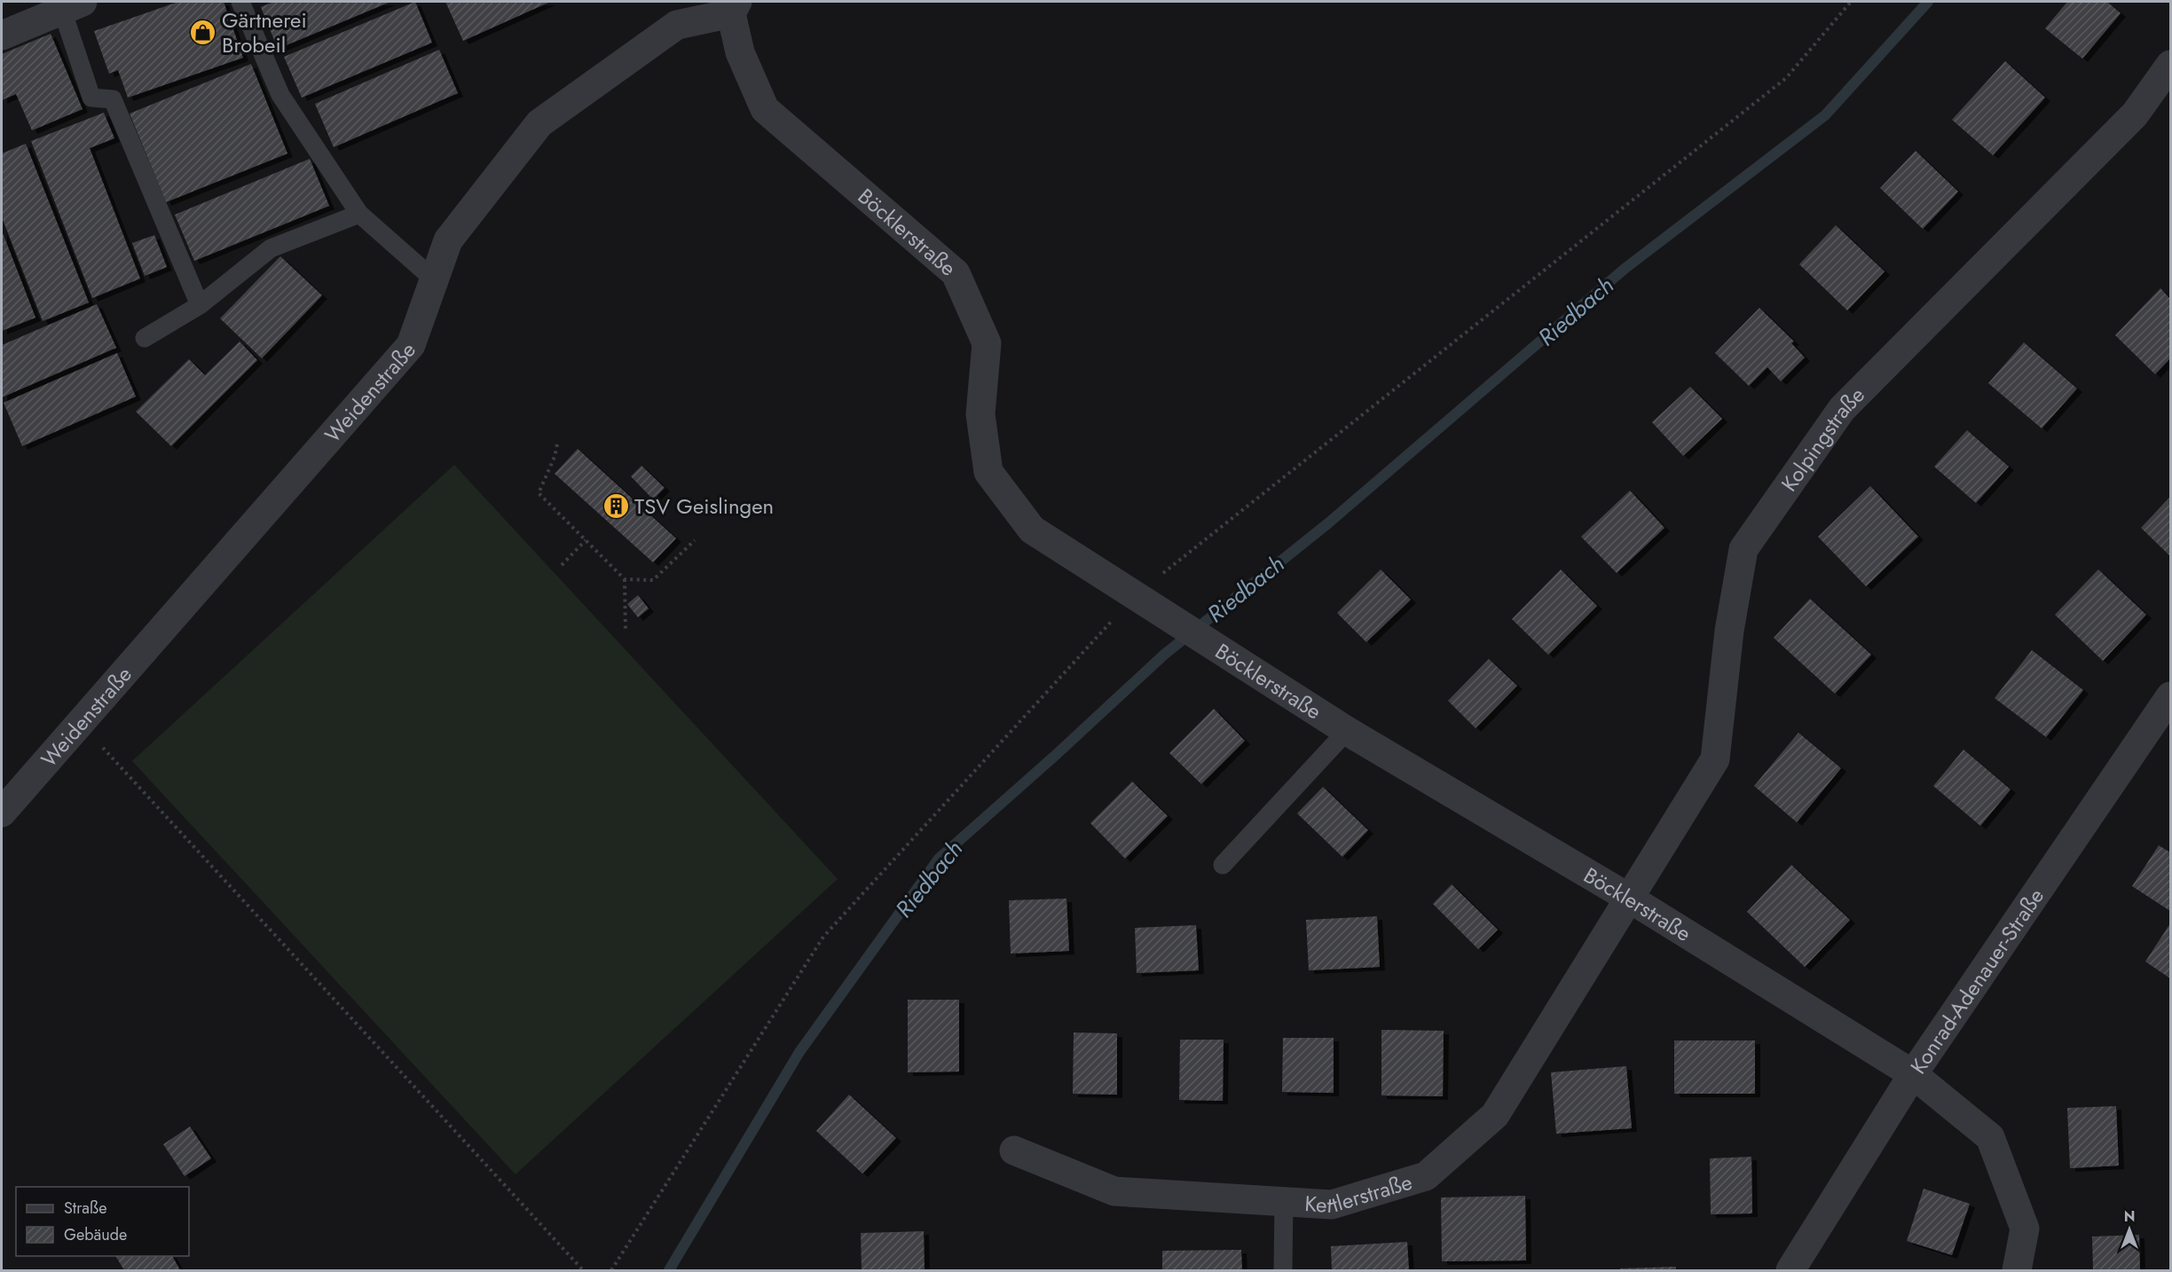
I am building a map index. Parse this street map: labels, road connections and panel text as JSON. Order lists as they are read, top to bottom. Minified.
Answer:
{"streets":{"street":["Böcklerstraße","Weidenstraße","Kolpingstraße","Konrad-Adenauer-Straße","Kettlerstraße"]},"crossings":[["Böcklerstraße","Weidenstraße"],["Böcklerstraße","Kolpingstraße"],["Böcklerstraße","Konrad-Adenauer-Straße"],["Böcklerstraße","Kettlerstraße"],["Kolpingstraße","Kettlerstraße"]],"water":["Riedbach"],"places":{"shop":["Gärtnerei Brobeil"],"building":["TSV Geislingen"]},"legend":["Straße","Gebäude"],"north":"top"}
